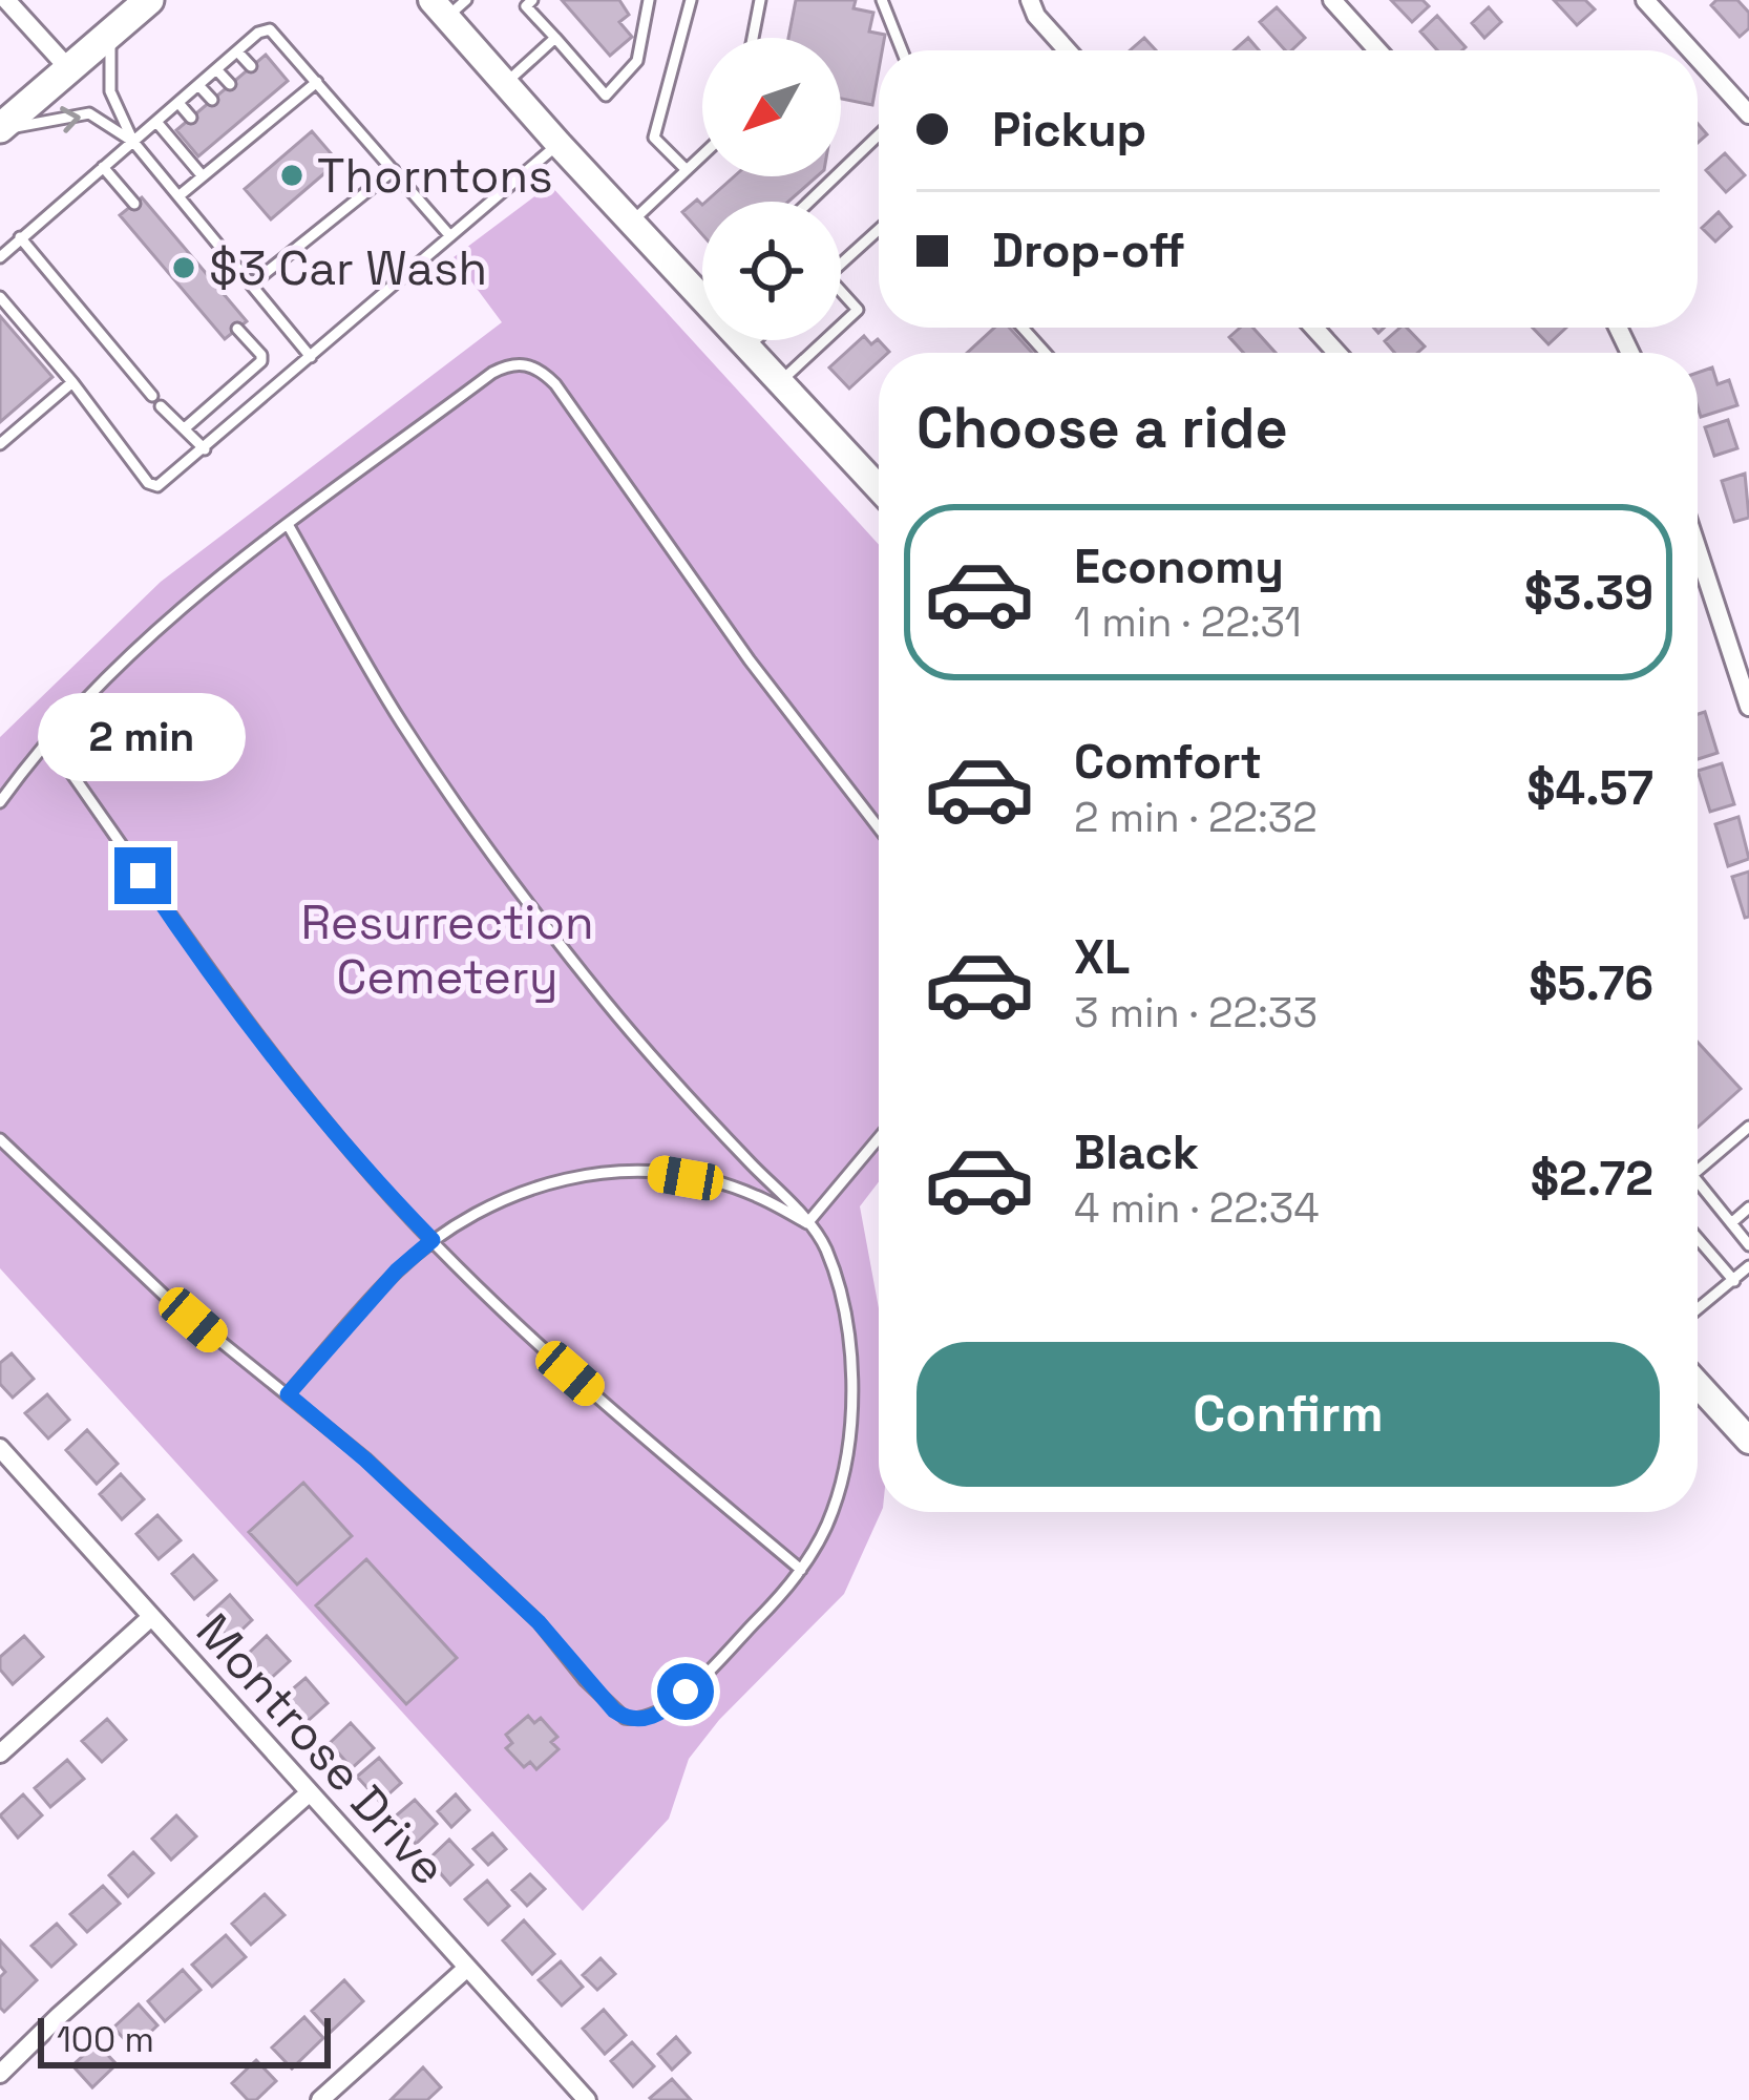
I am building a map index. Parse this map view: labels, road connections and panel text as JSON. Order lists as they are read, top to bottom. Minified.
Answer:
{"streets":{"street":["Montrose Drive"]},"parks":["Resurrection Cemetery"],"places":["Thorntons","$3 Car Wash"],"scale_bar":"100 m","north":"bottom left","page":{"banner":["Pickup","Drop-off"],"heading":"Choose a ride","list":[{"name":"Economy","note":"1 min · 22:31","value":"$3.39"},{"name":"Comfort","note":"2 min · 22:32","value":"$4.57"},{"name":"XL","note":"3 min · 22:33","value":"$5.76"},{"name":"Black","note":"4 min · 22:34","value":"$2.72"}],"bubble":"2 min","buttons":"Confirm","scale":"100 m"}}
